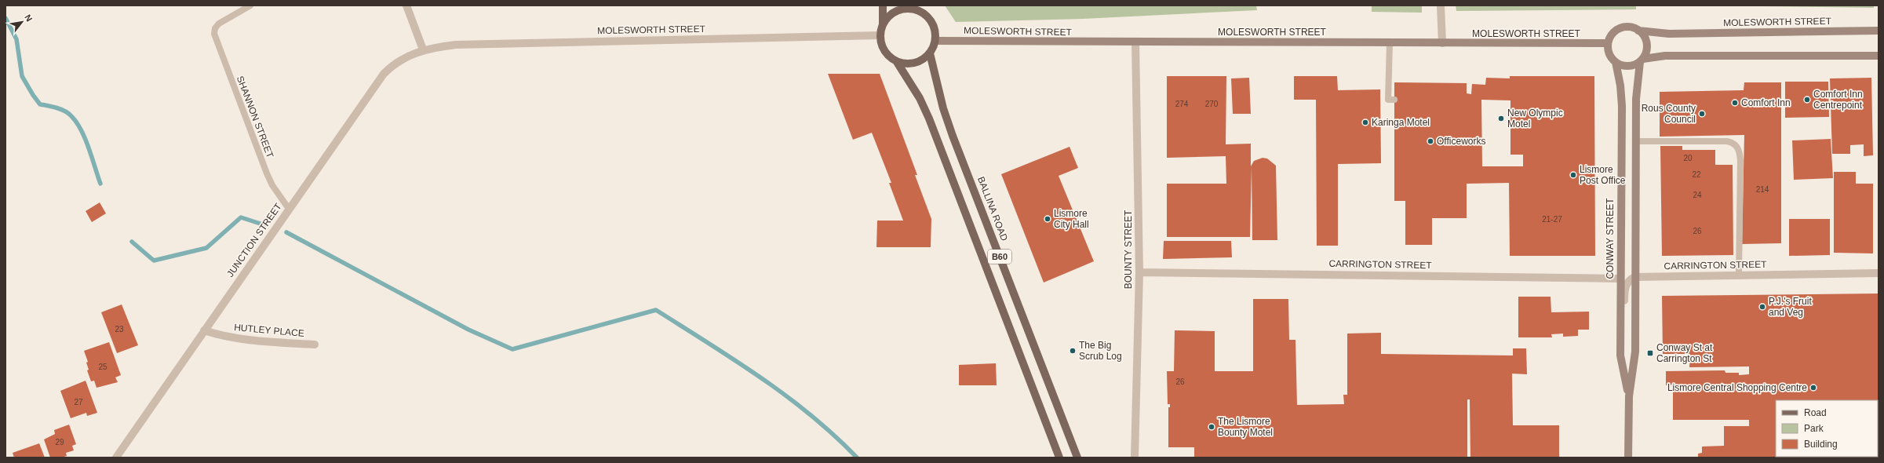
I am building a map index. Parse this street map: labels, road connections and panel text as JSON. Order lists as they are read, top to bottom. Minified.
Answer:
{"streets":{"main road":["BALLINA ROAD","B60"],"street":["MOLESWORTH STREET","CONWAY STREET","JUNCTION STREET","BOUNTY STREET","CARRINGTON STREET","HUTLEY PLACE"],"lane":["SHANNON STREET"]},"crossings":[["MOLESWORTH STREET","BALLINA ROAD"],["MOLESWORTH STREET","CONWAY STREET"],["MOLESWORTH STREET","JUNCTION STREET"],["MOLESWORTH STREET","BOUNTY STREET"],["MOLESWORTH STREET","B60"],["SHANNON STREET","JUNCTION STREET"],["BALLINA ROAD","B60"],["CONWAY STREET","CARRINGTON STREET"],["JUNCTION STREET","HUTLEY PLACE"],["BOUNTY STREET","CARRINGTON STREET"]],"places":{"other":["Comfort Inn Centrepoint","Comfort Inn","Rous County Council","New Olympic Motel","Karinga Motel","Officeworks","Lismore Post Office","Lismore City Hall","P.J.'s Fruit and Veg","The Big Scrub Log","Lismore Central Shopping Centre","The Lismore Bounty Motel"],"transit":["Conway St at Carrington St"]},"house_numbers":["274","270","20","22","214","24","21-27","26","23","25","26","27","29"],"legend":["Road","Park","Building"],"north":"top right"}
